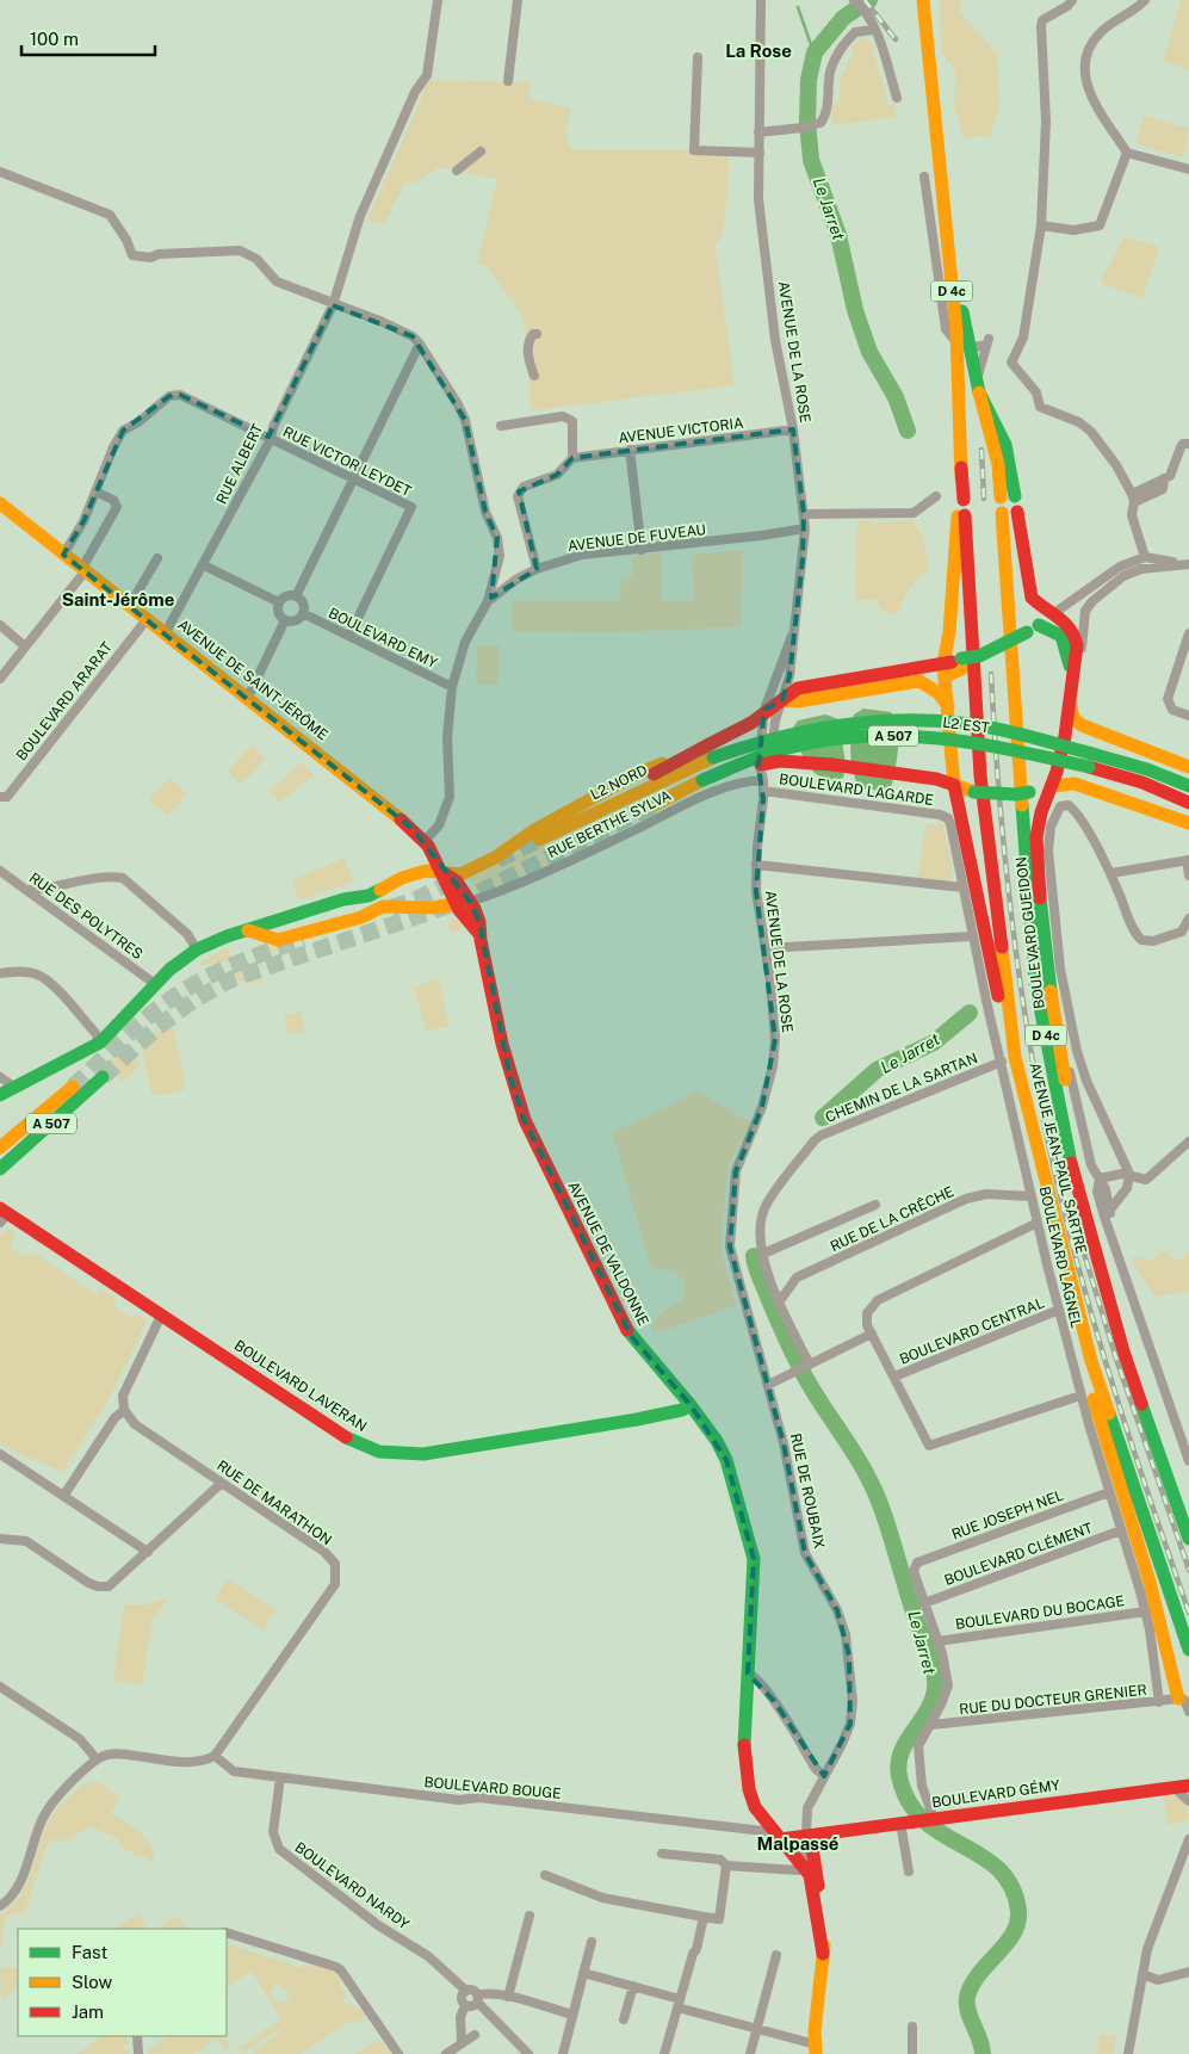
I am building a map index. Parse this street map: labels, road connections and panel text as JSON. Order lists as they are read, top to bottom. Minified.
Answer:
{"streets":{"main road":["D 4c","AVENUE DE SAINT-JÉRÔME","L2 EST","A 507","L2 NORD","RUE BERTHE SYLVA","BOULEVARD GUEIDON","AVENUE JEAN-PAUL SARTRE","AVENUE DE VALDONNE","BOULEVARD LAVERAN","BOULEVARD GÉMY"],"street":["AVENUE DE LA ROSE","AVENUE VICTORIA","RUE VICTOR LEYDET","RUE ALBERT","AVENUE DE FUVEAU","BOULEVARD EMY","BOULEVARD ARARAT","BOULEVARD LAGARDE","RUE DES POLYTRES","CHEMIN DE LA SARTAN","RUE DE LA CRÊCHE","BOULEVARD LAGNEL","BOULEVARD CENTRAL","RUE DE ROUBAIX","RUE DE MARATHON","RUE JOSEPH NEL","BOULEVARD CLÉMENT","BOULEVARD DU BOCAGE","RUE DU DOCTEUR GRENIER","BOULEVARD BOUGE","BOULEVARD NARDY"]},"crossings":[["AVENUE DE LA ROSE","AVENUE VICTORIA"],["AVENUE DE LA ROSE","AVENUE DE FUVEAU"],["AVENUE DE LA ROSE","BOULEVARD LAGARDE"],["AVENUE DE LA ROSE","RUE BERTHE SYLVA"],["AVENUE DE LA ROSE","RUE DE ROUBAIX"],["RUE VICTOR LEYDET","RUE ALBERT"],["RUE VICTOR LEYDET","BOULEVARD EMY"],["RUE VICTOR LEYDET","AVENUE DE SAINT-JÉRÔME"],["RUE ALBERT","AVENUE DE SAINT-JÉRÔME"],["AVENUE DE FUVEAU","BOULEVARD EMY"],["AVENUE DE FUVEAU","AVENUE DE SAINT-JÉRÔME"],["AVENUE DE SAINT-JÉRÔME","BOULEVARD ARARAT"],["AVENUE DE SAINT-JÉRÔME","RUE BERTHE SYLVA"],["AVENUE DE SAINT-JÉRÔME","AVENUE DE VALDONNE"],["L2 EST","A 507"],["L2 EST","L2 NORD"],["L2 NORD","RUE BERTHE SYLVA"],["BOULEVARD LAGARDE","BOULEVARD LAGNEL"],["RUE BERTHE SYLVA","RUE DES POLYTRES"],["RUE BERTHE SYLVA","AVENUE JEAN-PAUL SARTRE"],["RUE BERTHE SYLVA","AVENUE DE VALDONNE"],["CHEMIN DE LA SARTAN","AVENUE JEAN-PAUL SARTRE"],["CHEMIN DE LA SARTAN","RUE DE LA CRÊCHE"],["CHEMIN DE LA SARTAN","BOULEVARD LAGNEL"],["AVENUE JEAN-PAUL SARTRE","BOULEVARD LAGNEL"],["RUE DE LA CRÊCHE","BOULEVARD LAGNEL"],["AVENUE DE VALDONNE","BOULEVARD LAVERAN"],["AVENUE DE VALDONNE","RUE DE ROUBAIX"],["AVENUE DE VALDONNE","BOULEVARD BOUGE"],["BOULEVARD LAGNEL","BOULEVARD CENTRAL"],["BOULEVARD LAGNEL","RUE JOSEPH NEL"],["BOULEVARD LAGNEL","BOULEVARD CLÉMENT"],["BOULEVARD LAGNEL","BOULEVARD DU BOCAGE"],["BOULEVARD LAGNEL","RUE DU DOCTEUR GRENIER"],["RUE DE ROUBAIX","BOULEVARD GÉMY"],["RUE DE MARATHON","BOULEVARD BOUGE"],["RUE JOSEPH NEL","BOULEVARD CLÉMENT"],["BOULEVARD BOUGE","BOULEVARD NARDY"]],"districts":["La Rose","Saint-Jérôme","Malpassé"],"water":["Le Jarret"],"legend":["Fast","Slow","Jam"],"scale_bar":"100 m"}
